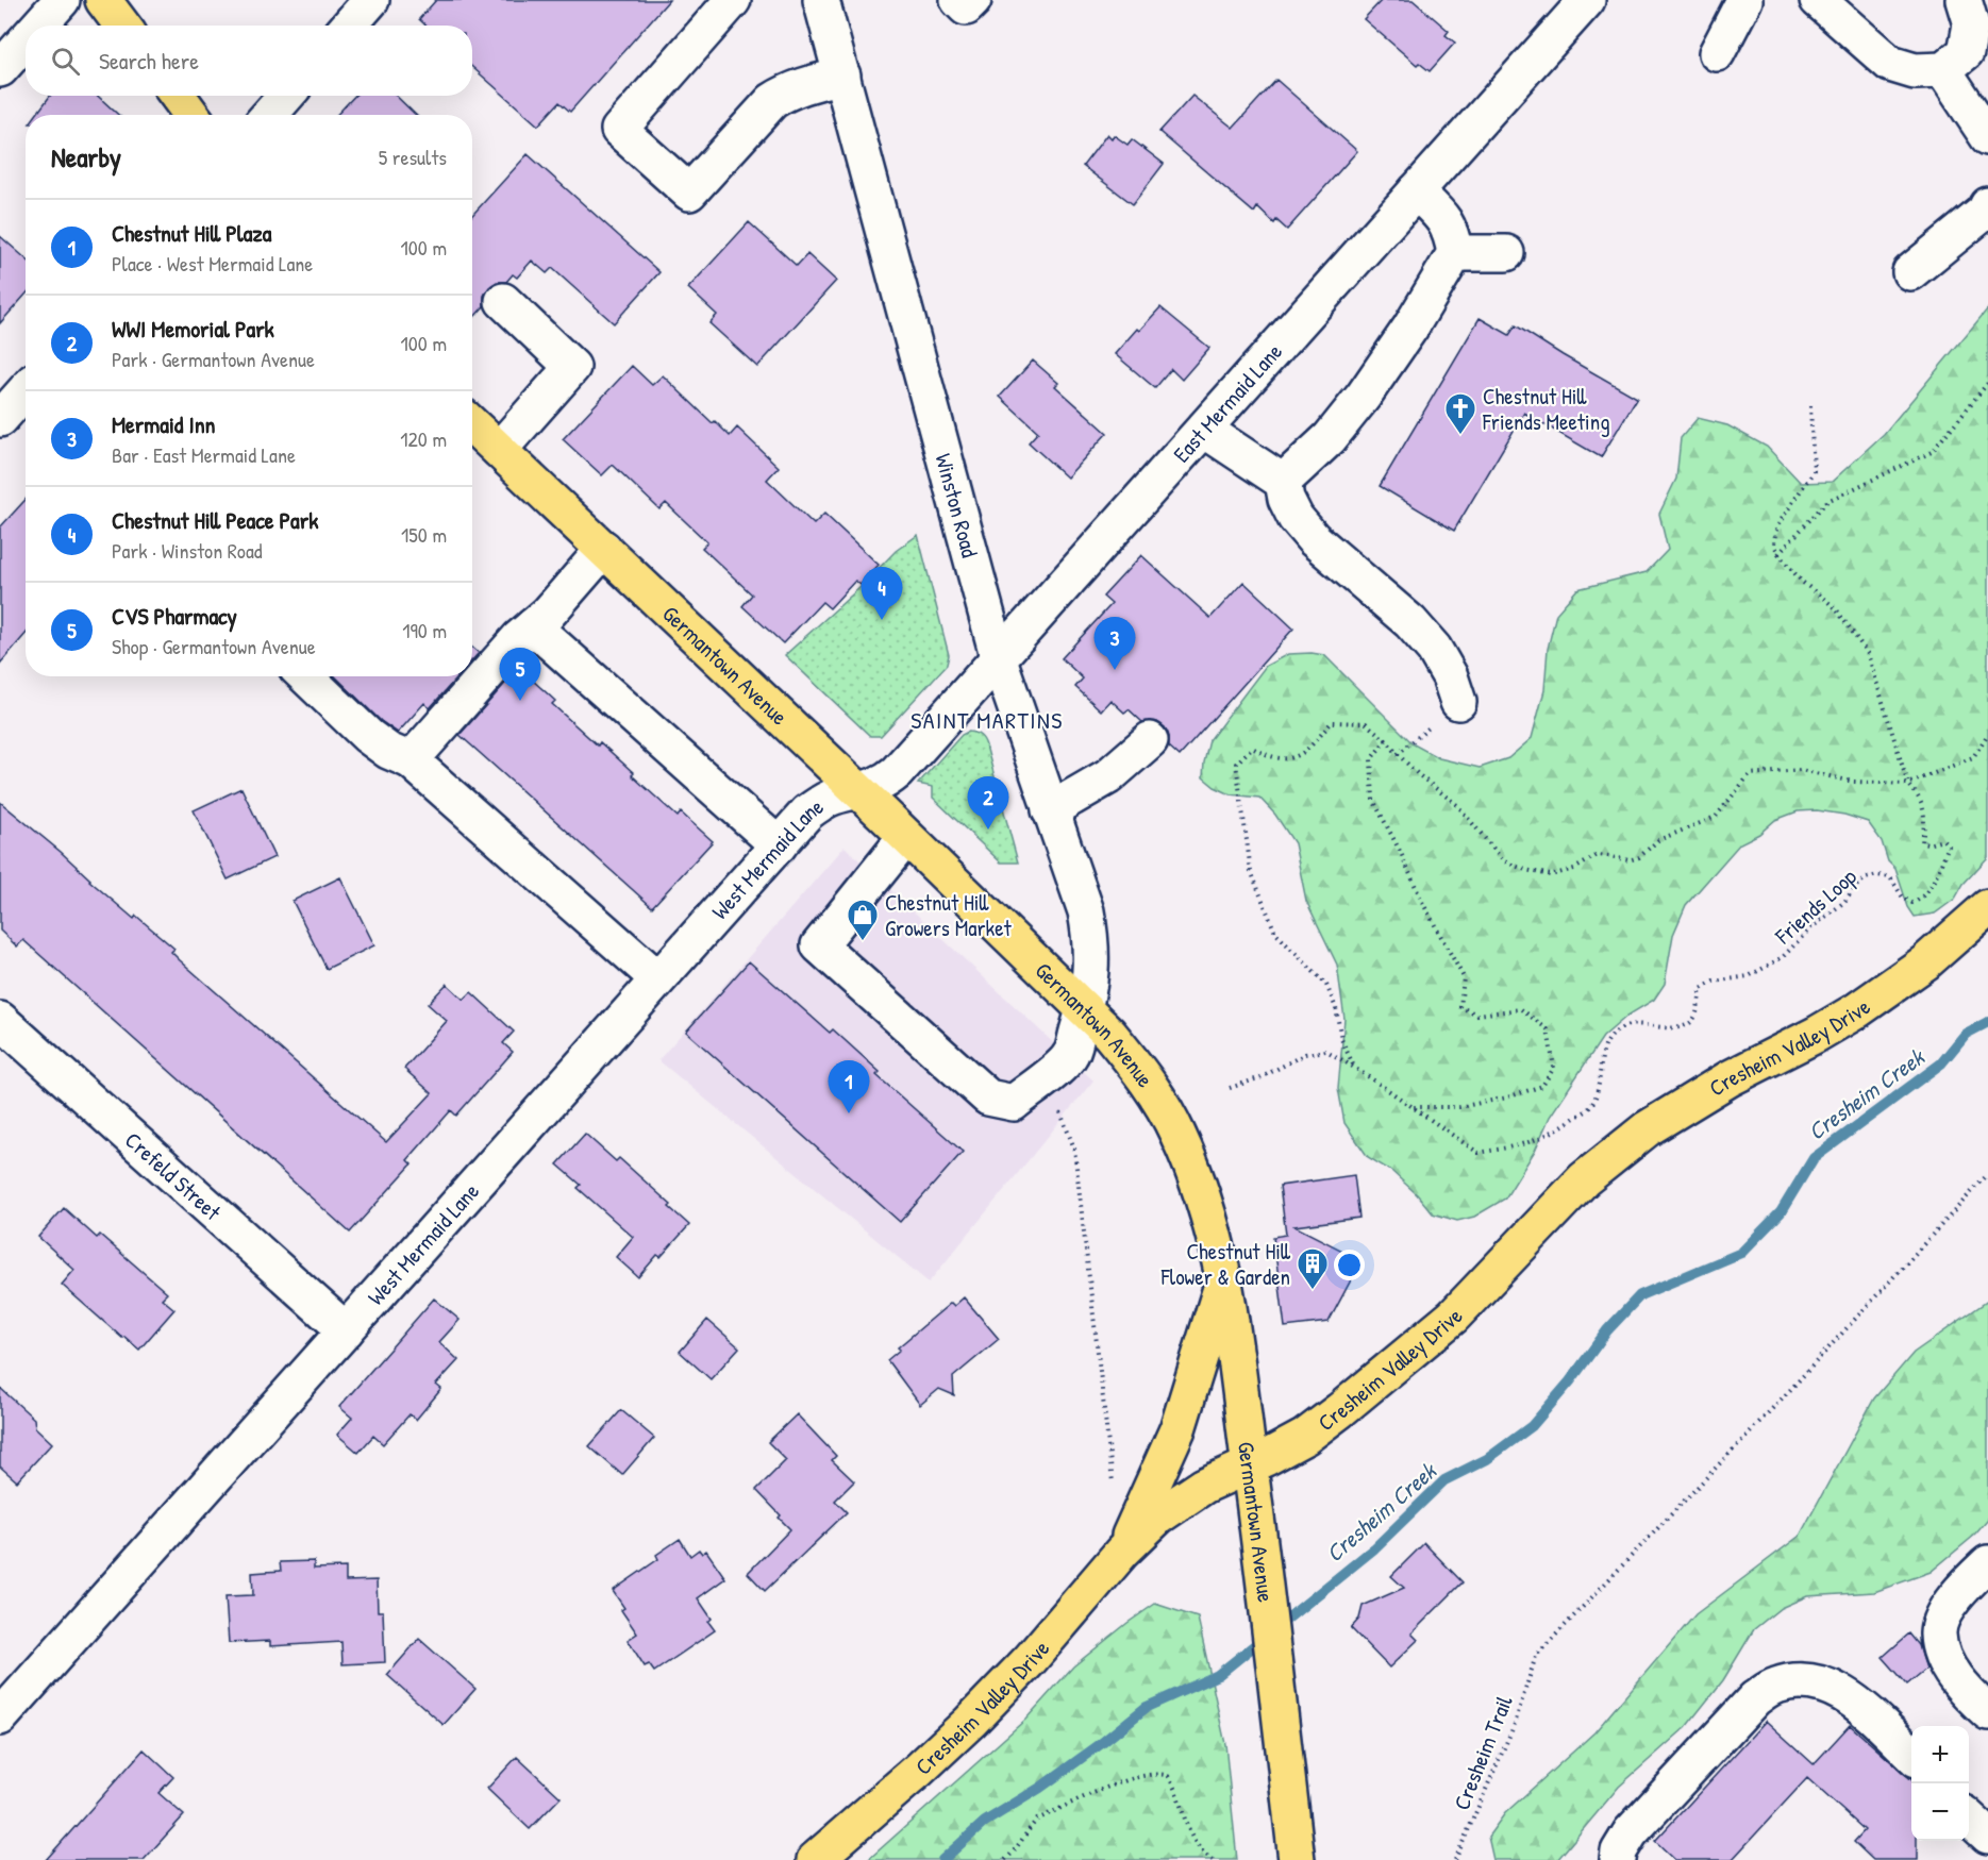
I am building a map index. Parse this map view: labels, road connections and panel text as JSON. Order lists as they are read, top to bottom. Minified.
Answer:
{"streets":{"main road":["Germantown Avenue","Cresheim Valley Drive"],"street":["East Mermaid Lane","Winston Road","West Mermaid Lane","Crefeld Street"],"path":["Friends Loop","Cresheim Trail"]},"crossings":[["East Mermaid Lane","Winston Road"],["East Mermaid Lane","Germantown Avenue"],["East Mermaid Lane","West Mermaid Lane"],["Winston Road","Germantown Avenue"],["Germantown Avenue","West Mermaid Lane"],["Germantown Avenue","Cresheim Valley Drive"],["West Mermaid Lane","Crefeld Street"]],"districts":["SAINT MARTINS"],"water":["Cresheim Creek"],"places":{"church":["Chestnut Hill Friends Meeting"],"shop":["Chestnut Hill Growers Market"],"building":["Chestnut Hill Flower & Garden"]},"page":{"search":"Search here","heading":["Nearby","5 results"],"list":[{"mark":"1","name":"Chestnut Hill Plaza","note":"Place · West Mermaid Lane","value":"100 m"},{"mark":"2","name":"WWI Memorial Park","note":"Park · Germantown Avenue","value":"100 m"},{"mark":"3","name":"Mermaid Inn","note":"Bar · East Mermaid Lane","value":"120 m"},{"mark":"4","name":"Chestnut Hill Peace Park","note":"Park · Winston Road","value":"150 m"},{"mark":"5","name":"CVS Pharmacy","note":"Shop · Germantown Avenue","value":"190 m"}],"pins":["4","3","5","2","1"],"map_buttons":["+","−"]}}
